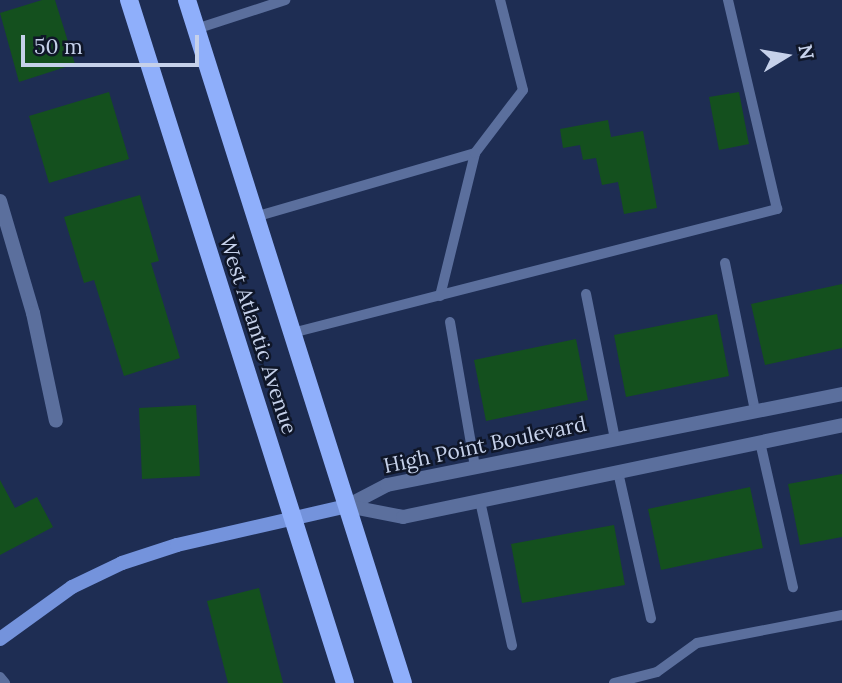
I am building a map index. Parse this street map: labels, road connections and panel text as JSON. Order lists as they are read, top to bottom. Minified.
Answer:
{"streets":{"main road":["West Atlantic Avenue"],"street":["High Point Boulevard"]},"crossings":[["West Atlantic Avenue","High Point Boulevard"]],"scale_bar":"50 m","north":"right"}
